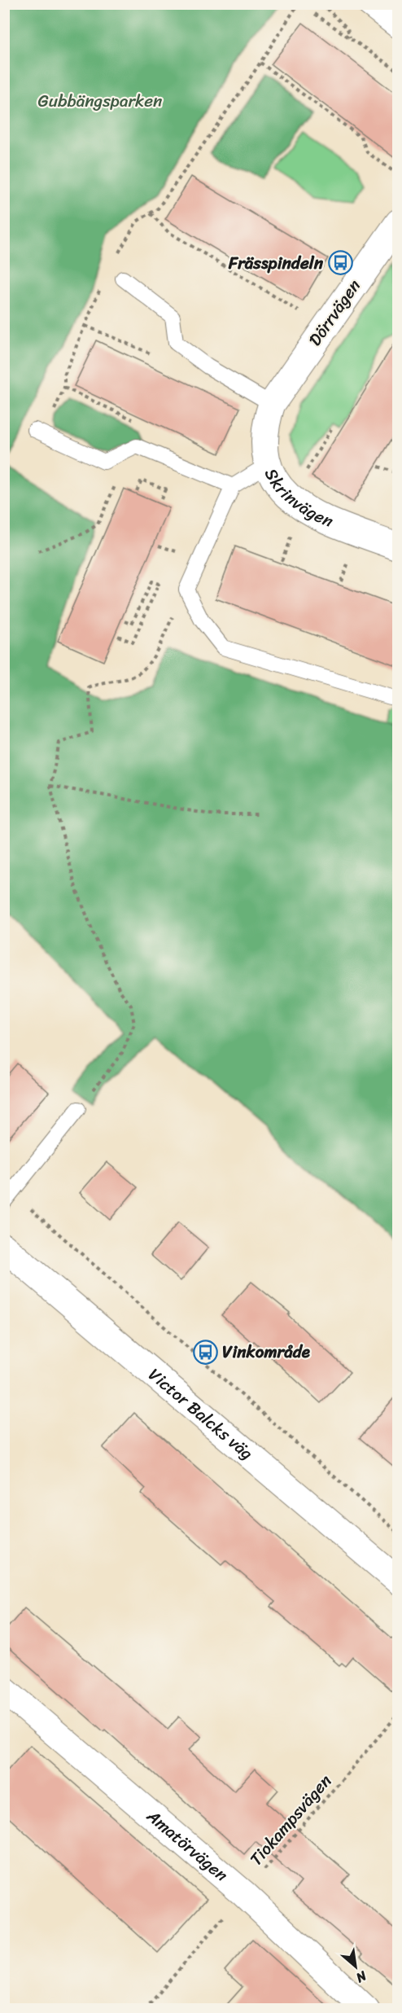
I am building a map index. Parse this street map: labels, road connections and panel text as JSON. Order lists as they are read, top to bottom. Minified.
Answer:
{"streets":{"street":["Dörrvägen","Skrinvägen","Victor Balcks väg","Amatörvägen"],"path":["Tiokampsvägen"]},"crossings":[["Dörrvägen","Skrinvägen"],["Tiokampsvägen","Amatörvägen"]],"parks":["Gubbängsparken"],"places":{"bus stop":["Frässpindeln","Vinkområde"]},"north":"bottom right"}
